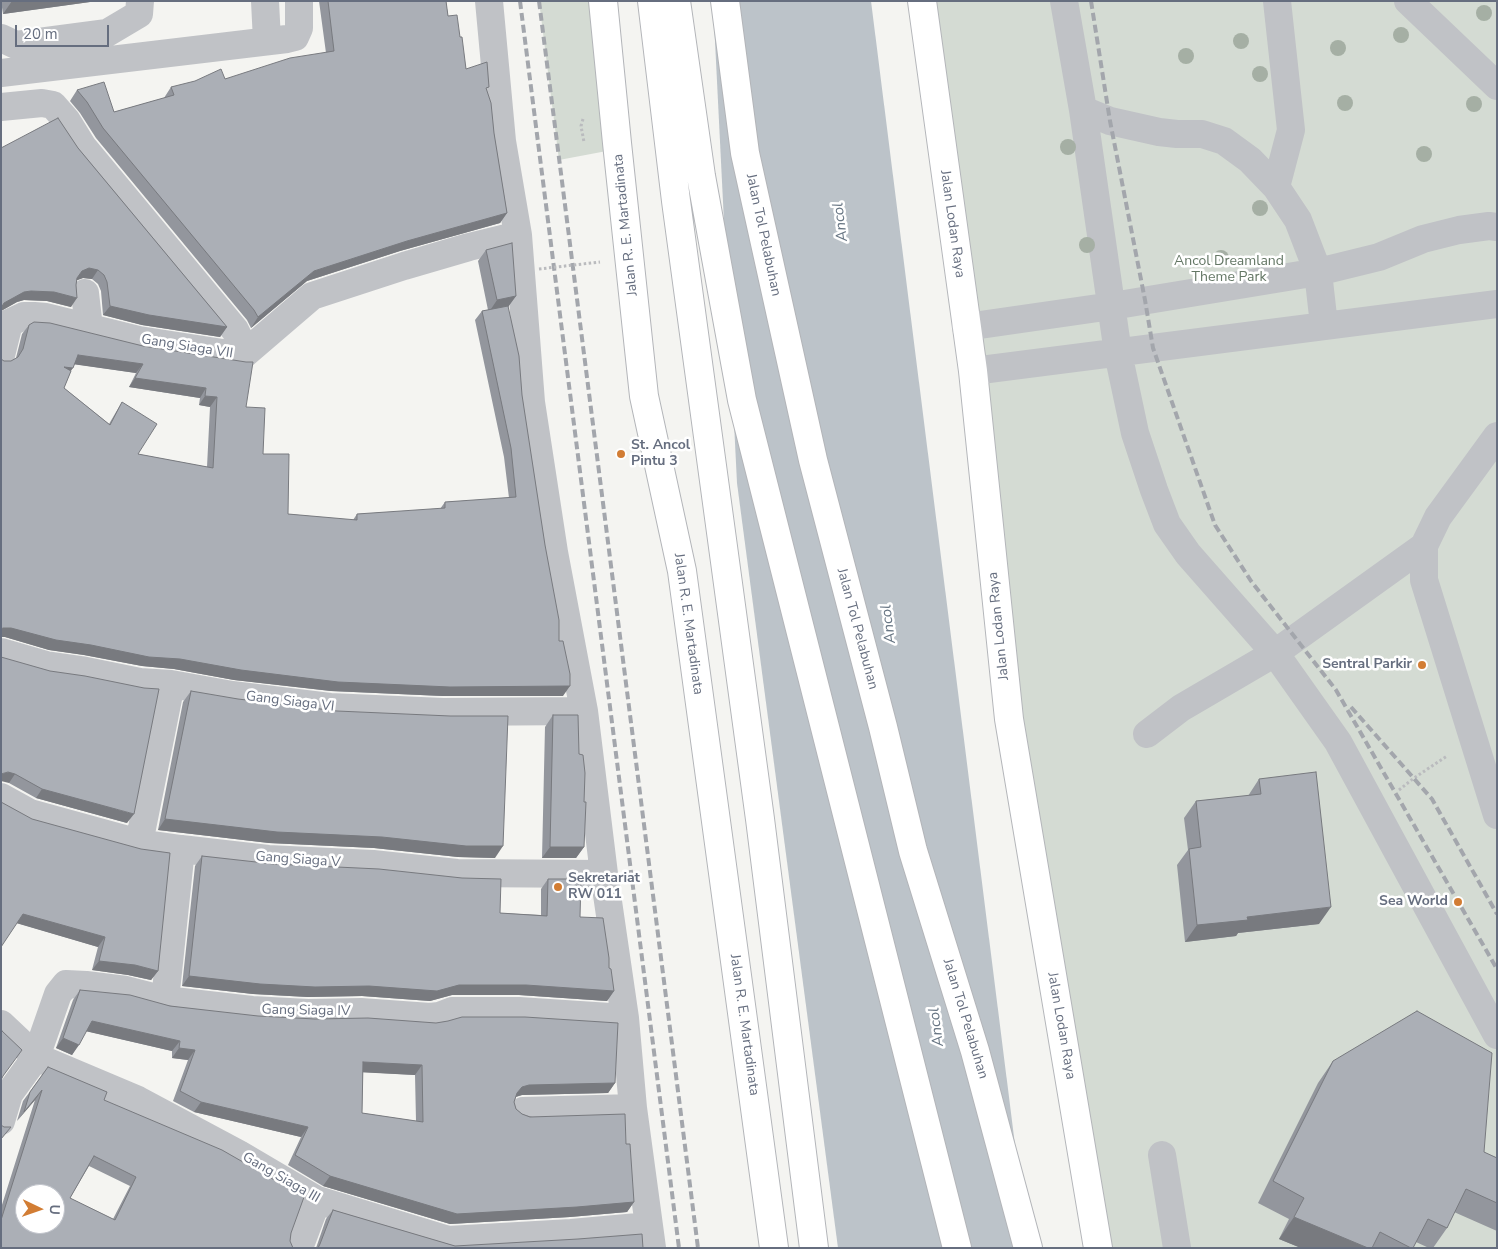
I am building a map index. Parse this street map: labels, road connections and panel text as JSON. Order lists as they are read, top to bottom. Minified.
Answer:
{"streets":{"main road":["Jalan Lodan Raya","Jalan R. E. Martadinata","Jalan Tol Pelabuhan"],"street":["Gang Siaga VII","Gang Siaga VI","Gang Siaga V","Gang Siaga IV","Gang Siaga III"]},"crossings":[["Gang Siaga IV","Gang Siaga III"]],"water":["Ancol"],"parks":["Ancol Dreamland Theme Park"],"places":["St. Ancol Pintu 3","Sentral Parkir","Sekretariat RW 011","Sea World"],"scale_bar":"20 m","north":"right"}
